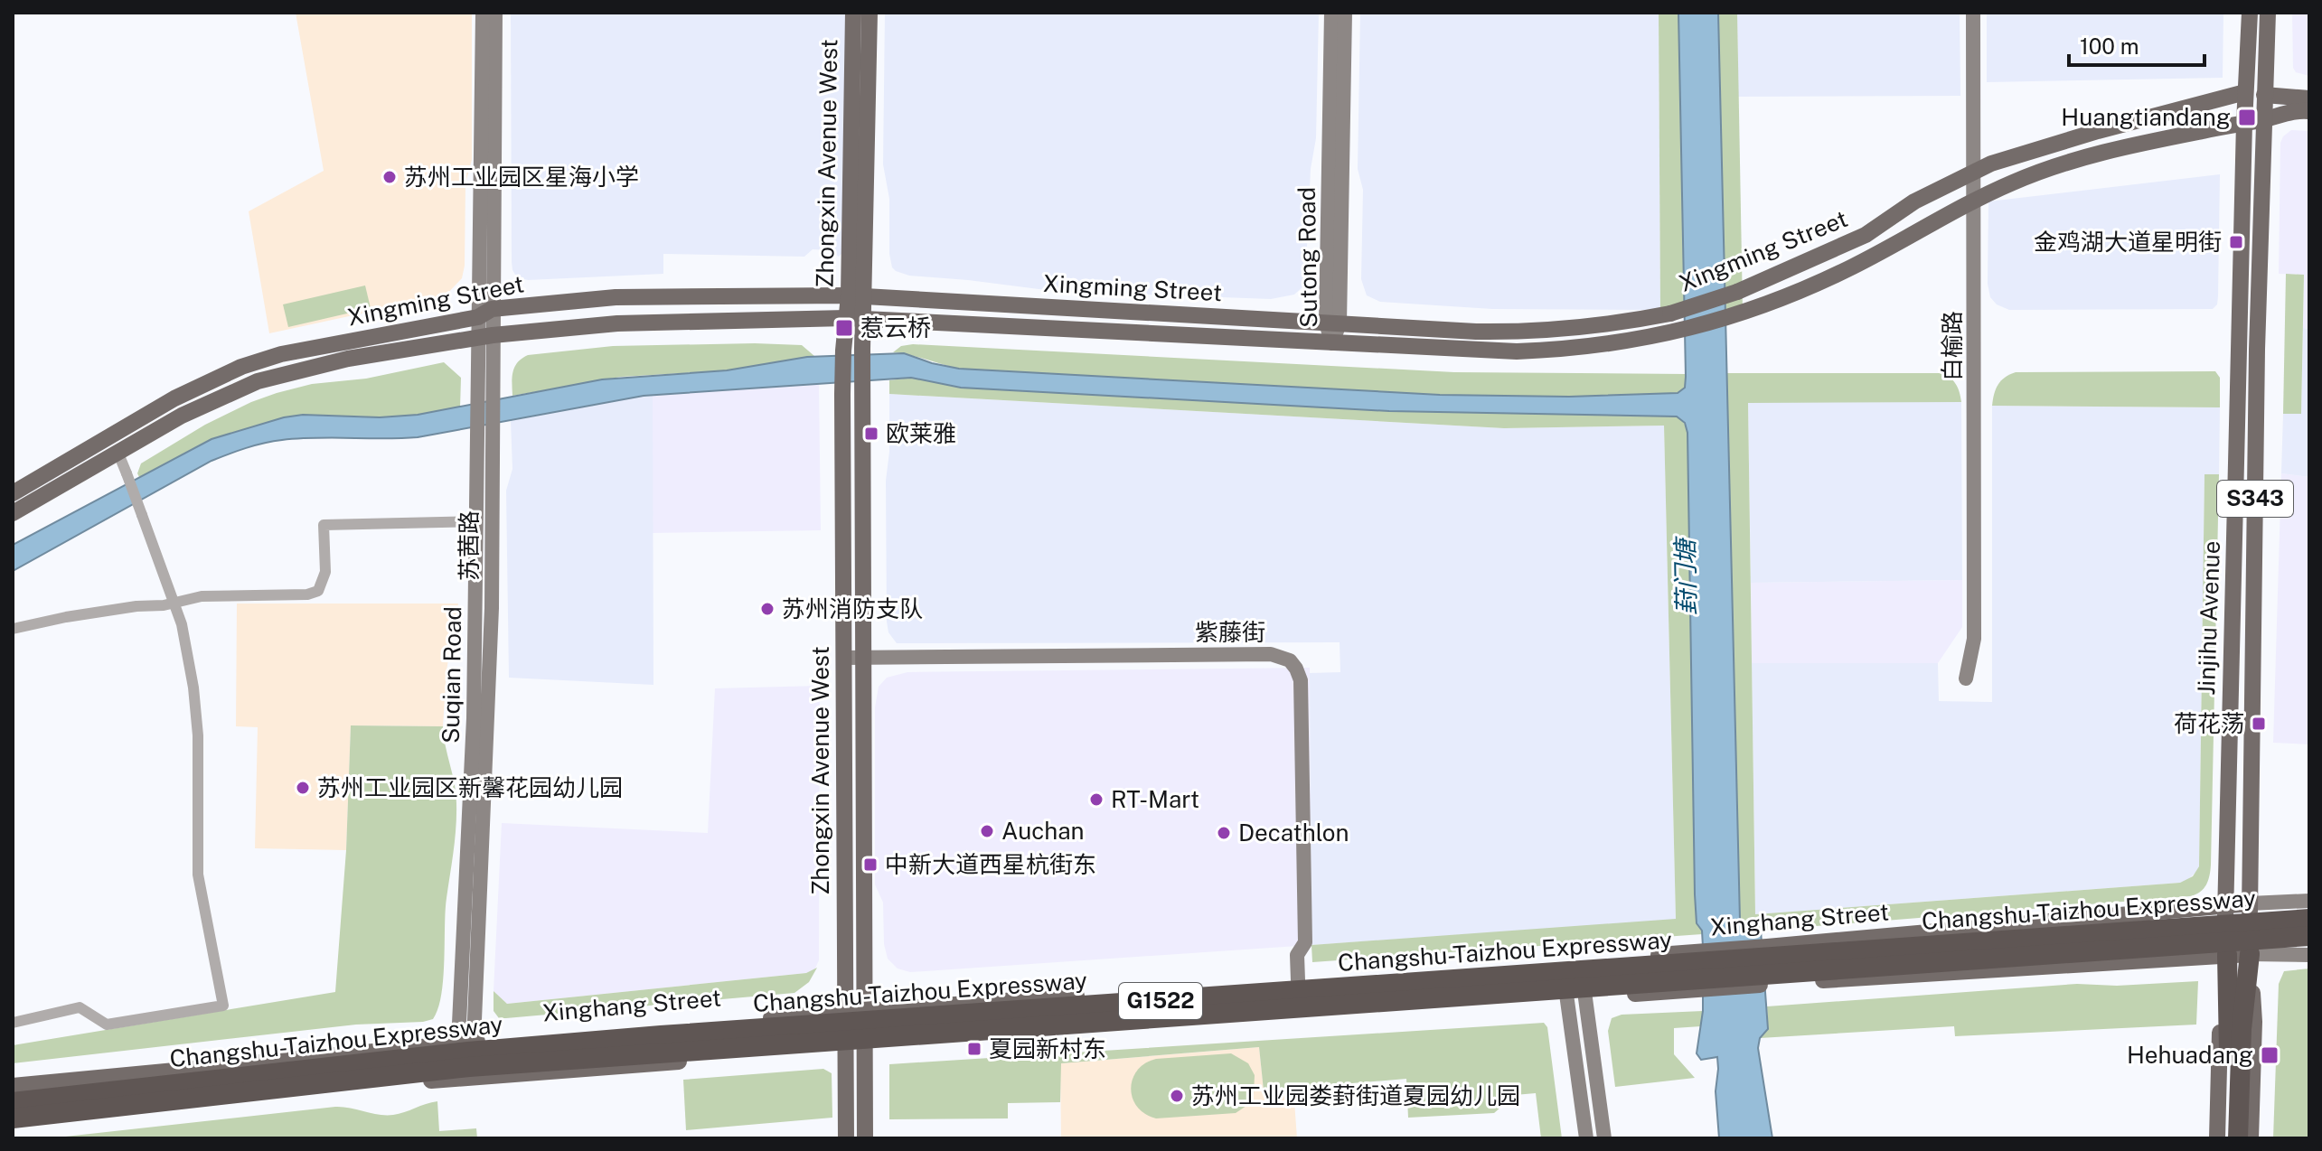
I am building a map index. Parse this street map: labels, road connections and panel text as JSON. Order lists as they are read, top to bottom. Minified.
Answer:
{"streets":{"highway":["Changshu-Taizhou Expressway","G1522"],"main road":["Zhongxin Avenue West","Xingming Street","Sutong Road","白榆路","S343","苏茜路","Jinjihu Avenue","紫藤街","Suqian Road","Xinghang Street"]},"crossings":[["Zhongxin Avenue West","Xingming Street"],["Zhongxin Avenue West","紫藤街"],["Zhongxin Avenue West","Xinghang Street"],["Xingming Street","Sutong Road"],["Xingming Street","白榆路"],["Xingming Street","苏茜路"],["Xingming Street","Jinjihu Avenue"],["苏茜路","Suqian Road"],["苏茜路","Xinghang Street"],["Jinjihu Avenue","Xinghang Street"],["紫藤街","Xinghang Street"],["Suqian Road","Xinghang Street"]],"water":["葑门塘"],"places":{"transit":["Huangtiandang","金鸡湖大道星明街","惹云桥","欧莱雅","荷花荡","中新大道西星杭街东","夏园新村东","Hehuadang"],"other":["苏州工业园区星海小学","苏州消防支队","苏州工业园区新馨花园幼儿园","RT-Mart","Auchan","Decathlon","苏州工业园娄葑街道夏园幼儿园"]},"scale_bar":"100 m"}
